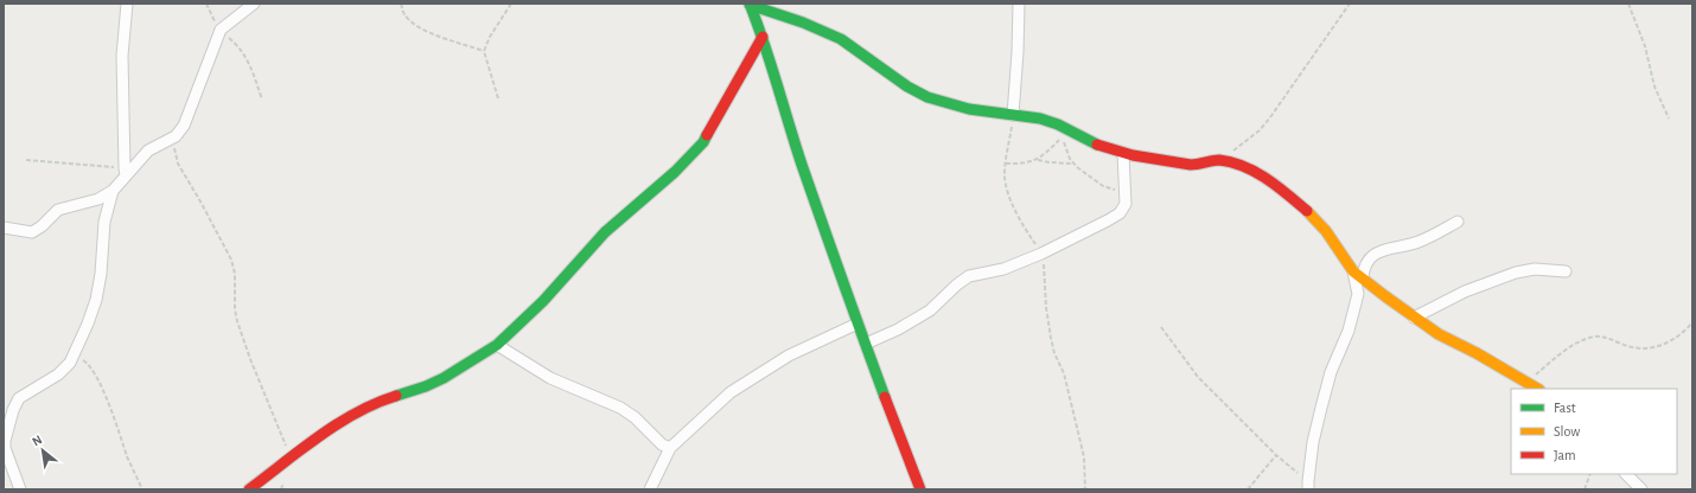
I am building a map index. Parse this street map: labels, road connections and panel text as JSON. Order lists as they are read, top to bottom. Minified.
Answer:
{"legend":["Fast","Slow","Jam"],"north":"top left"}
